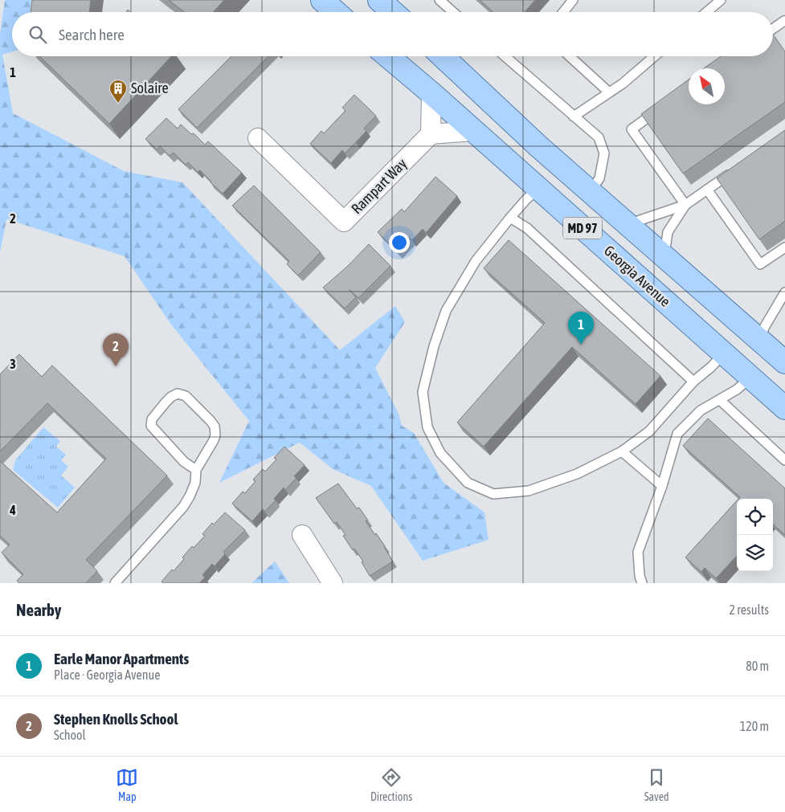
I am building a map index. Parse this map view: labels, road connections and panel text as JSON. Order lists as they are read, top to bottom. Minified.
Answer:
{"streets":{"main road":["MD 97","Georgia Avenue"],"street":["Rampart Way"]},"places":{"building":["Solaire"]},"north":"top left","page":{"search":"Search here","pins":["1","2"],"heading":["Nearby","2 results"],"list":[{"mark":"1","name":"Earle Manor Apartments","note":"Place · Georgia Avenue","value":"80 m"},{"mark":"2","name":"Stephen Knolls School","note":"School","value":"120 m"}],"nav":["Map","Directions","Saved"]},"grid":{"rows":["1","2","3","4"]}}
